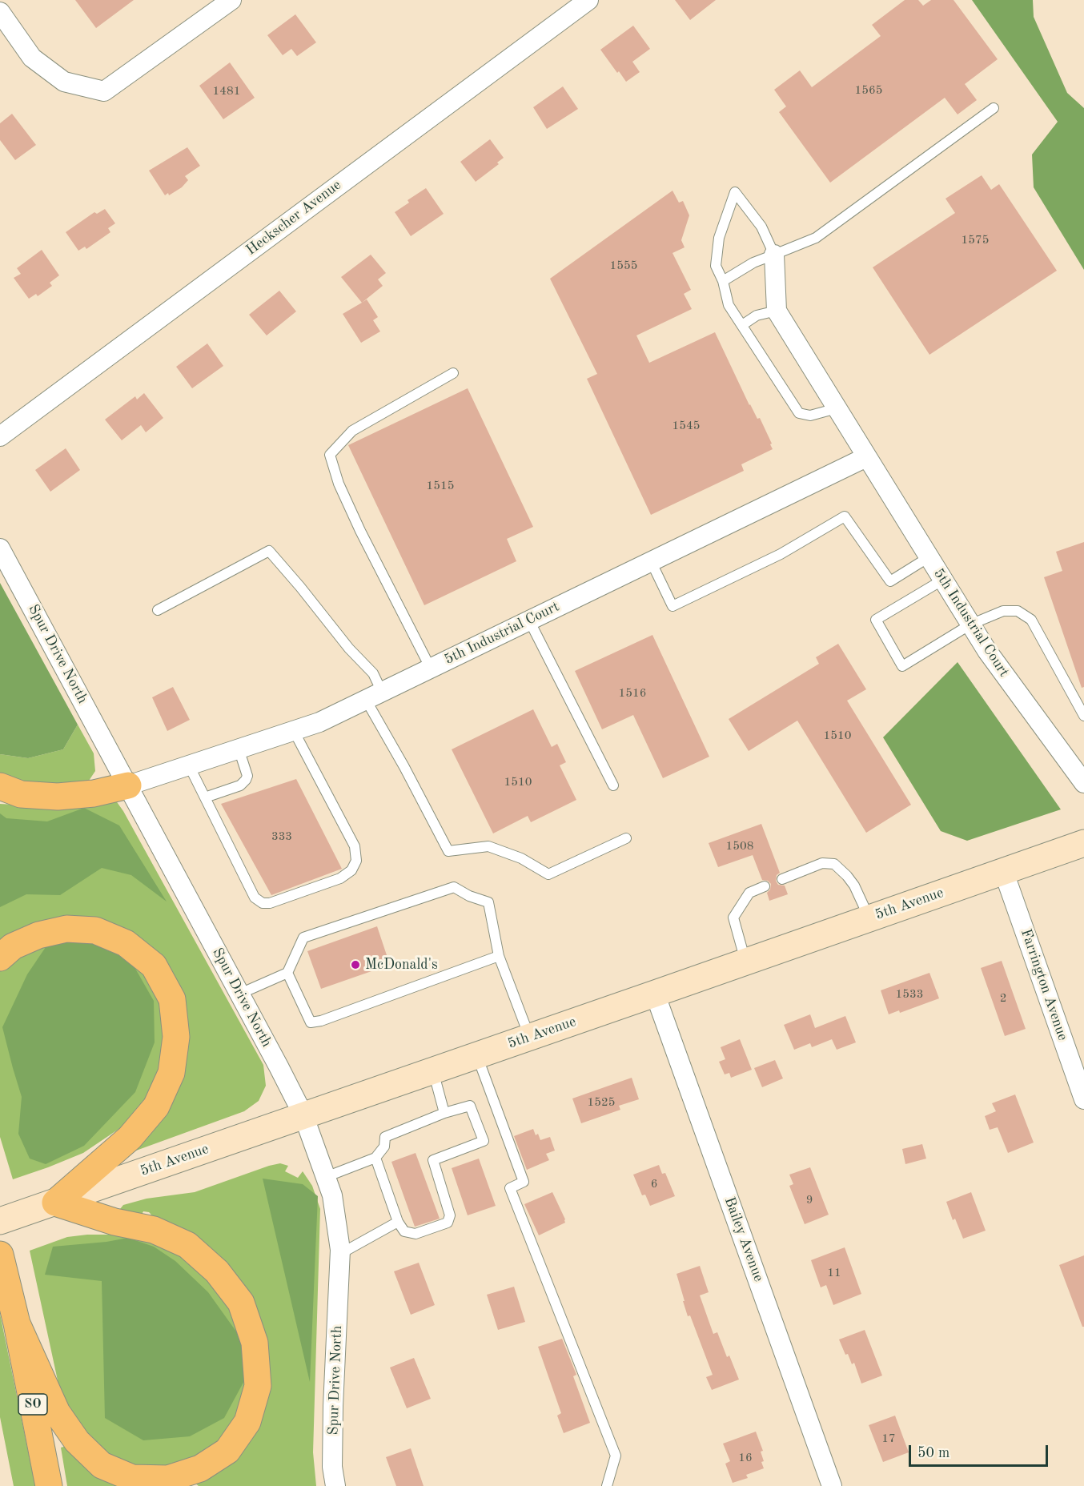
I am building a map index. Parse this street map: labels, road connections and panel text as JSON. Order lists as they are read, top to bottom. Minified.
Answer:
{"streets":{"highway":["SO"],"main road":["5th Avenue"],"street":["Heckscher Avenue","5th Industrial Court","Spur Drive North","Farrington Avenue","Bailey Avenue"]},"crossings":[["5th Industrial Court","Spur Drive North"],["Spur Drive North","5th Avenue"],["5th Avenue","Farrington Avenue"],["5th Avenue","Bailey Avenue"]],"places":["McDonald's"],"house_numbers":["1565","1481","1575","1555","1545","1515","1516","1510","1510","333","1508","1533","2","1525","6","9","11","17","16"],"scale_bar":"50 m"}
